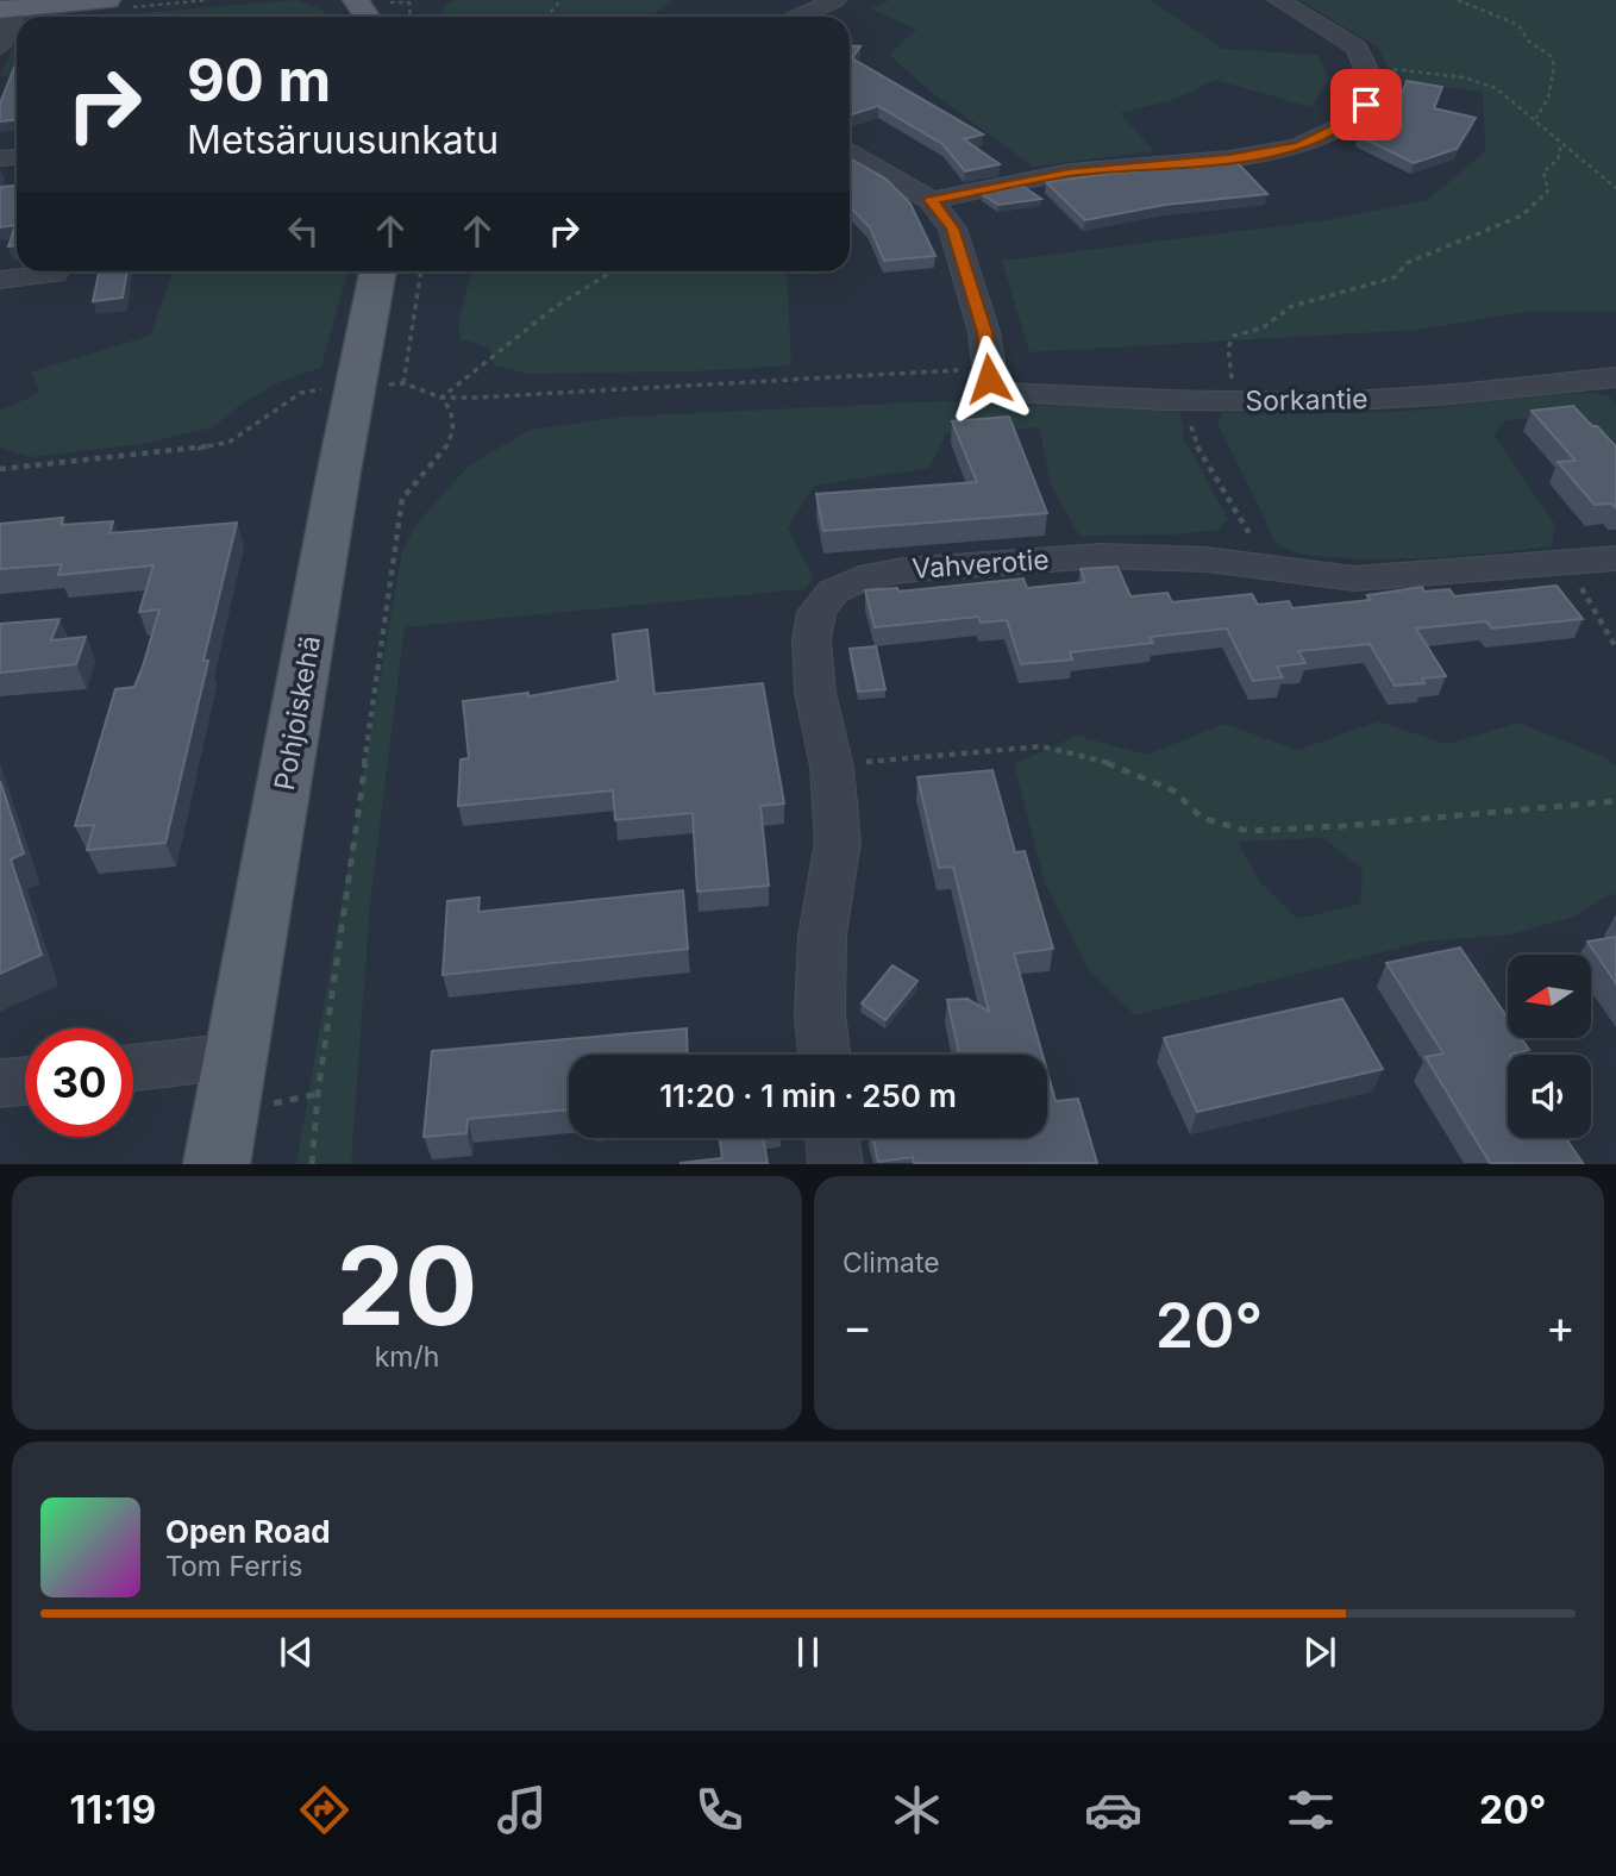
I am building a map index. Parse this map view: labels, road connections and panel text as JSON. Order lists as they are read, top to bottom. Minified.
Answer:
{"streets":{"main road":["Pohjoiskehä"],"street":["Sorkantie","Vahverotie"]},"north":"left","page":{"turn":["90 m","Metsäruusunkatu"],"limit":"30","trip":"11:20 · 1 min · 250 m","tile":[["20","km/h"],"Climate"],"heat":["−","20°","+"],"song":["Open Road","Tom Ferris"],"tabs":["11:19","20°"]}}
